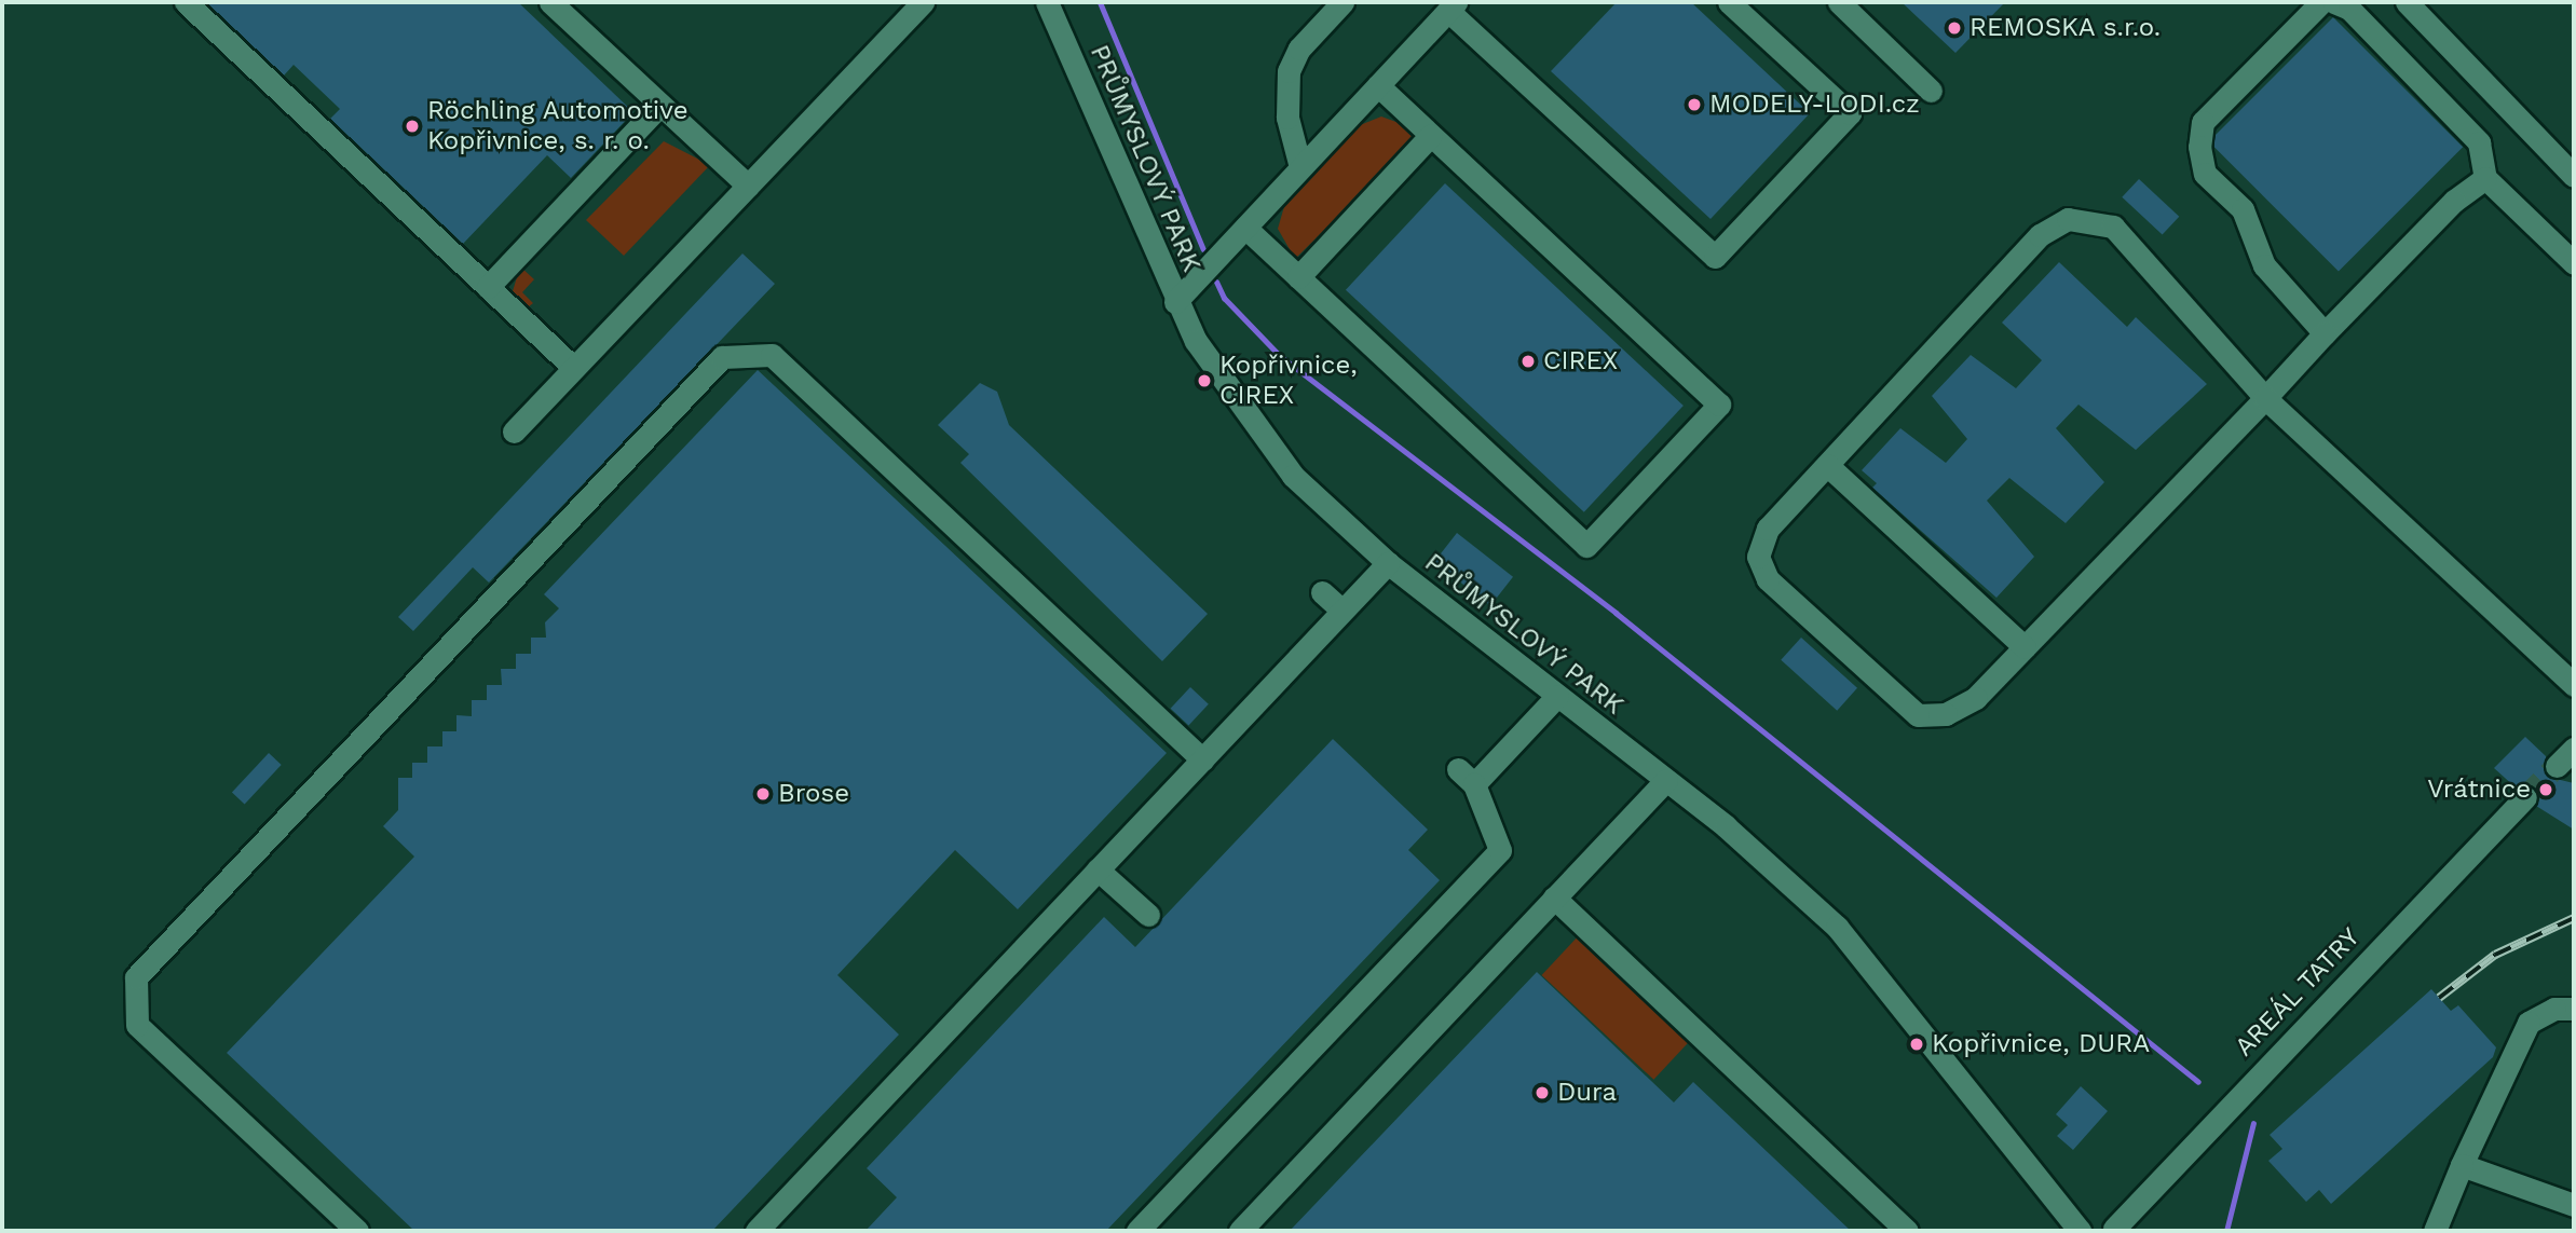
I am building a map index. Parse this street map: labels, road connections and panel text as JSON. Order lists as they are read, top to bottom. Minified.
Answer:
{"streets":{"street":["PRŮMYSLOVÝ PARK","AREÁL TATRY"]},"places":["REMOSKA s.r.o.","MODELY-LODI.cz","Röchling Automotive Kopřivnice, s. r. o.","CIREX","Kopřivnice, CIREX","Vrátnice","Brose","Kopřivnice, DURA","Dura"]}
